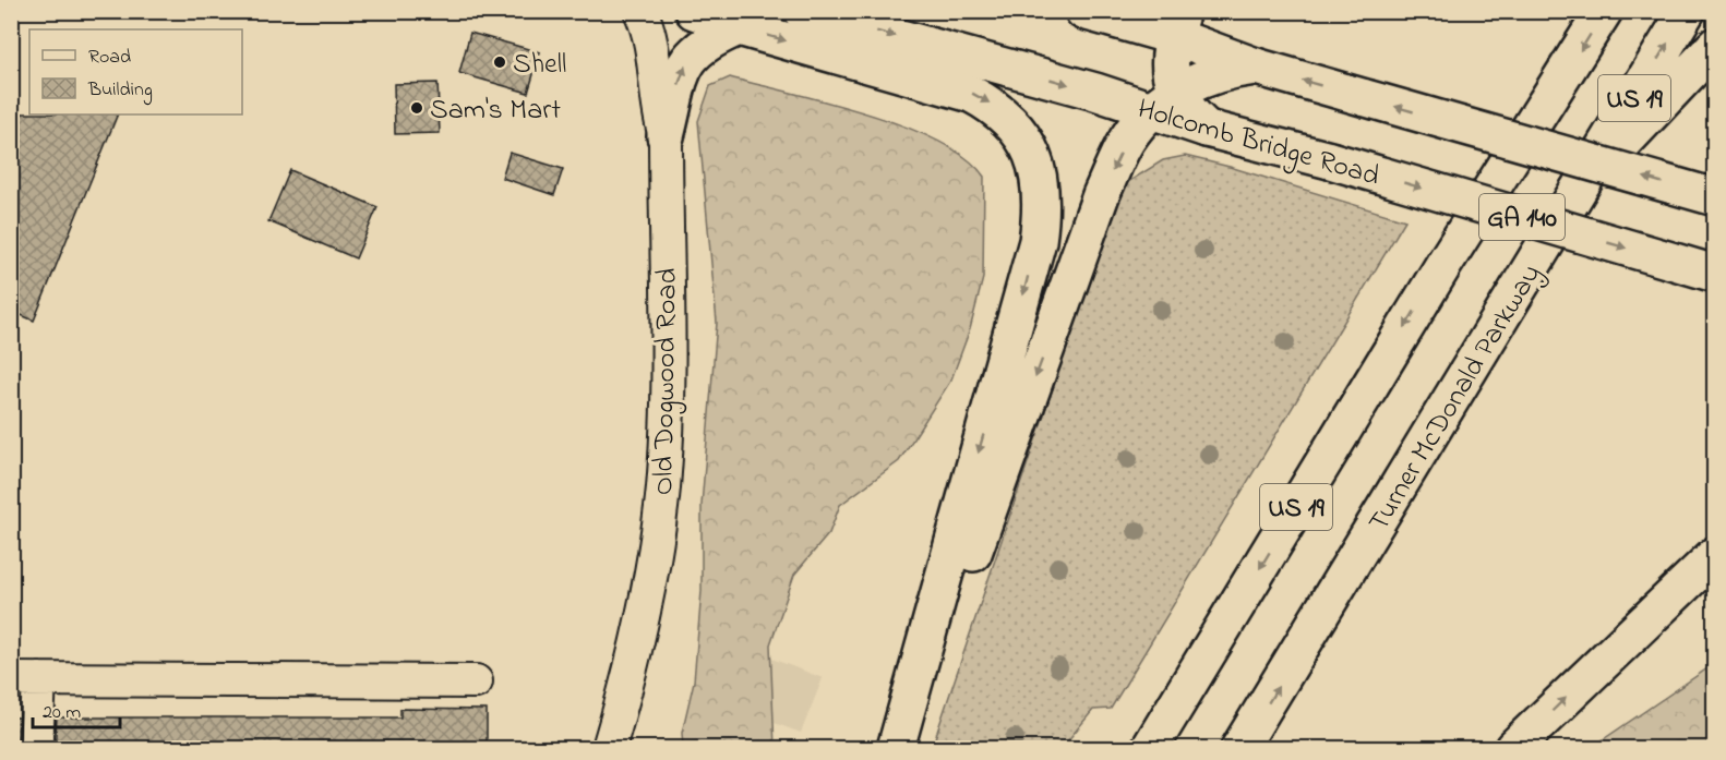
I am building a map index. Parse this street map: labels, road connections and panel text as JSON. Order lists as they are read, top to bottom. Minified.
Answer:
{"streets":{"main road":["US 19","Holcomb Bridge Road","GA 140","Turner McDonald Parkway"],"street":["Old Dogwood Road"]},"places":["Shell","Sam's Mart"],"legend":["Road","Building"],"scale_bar":"20 m"}
